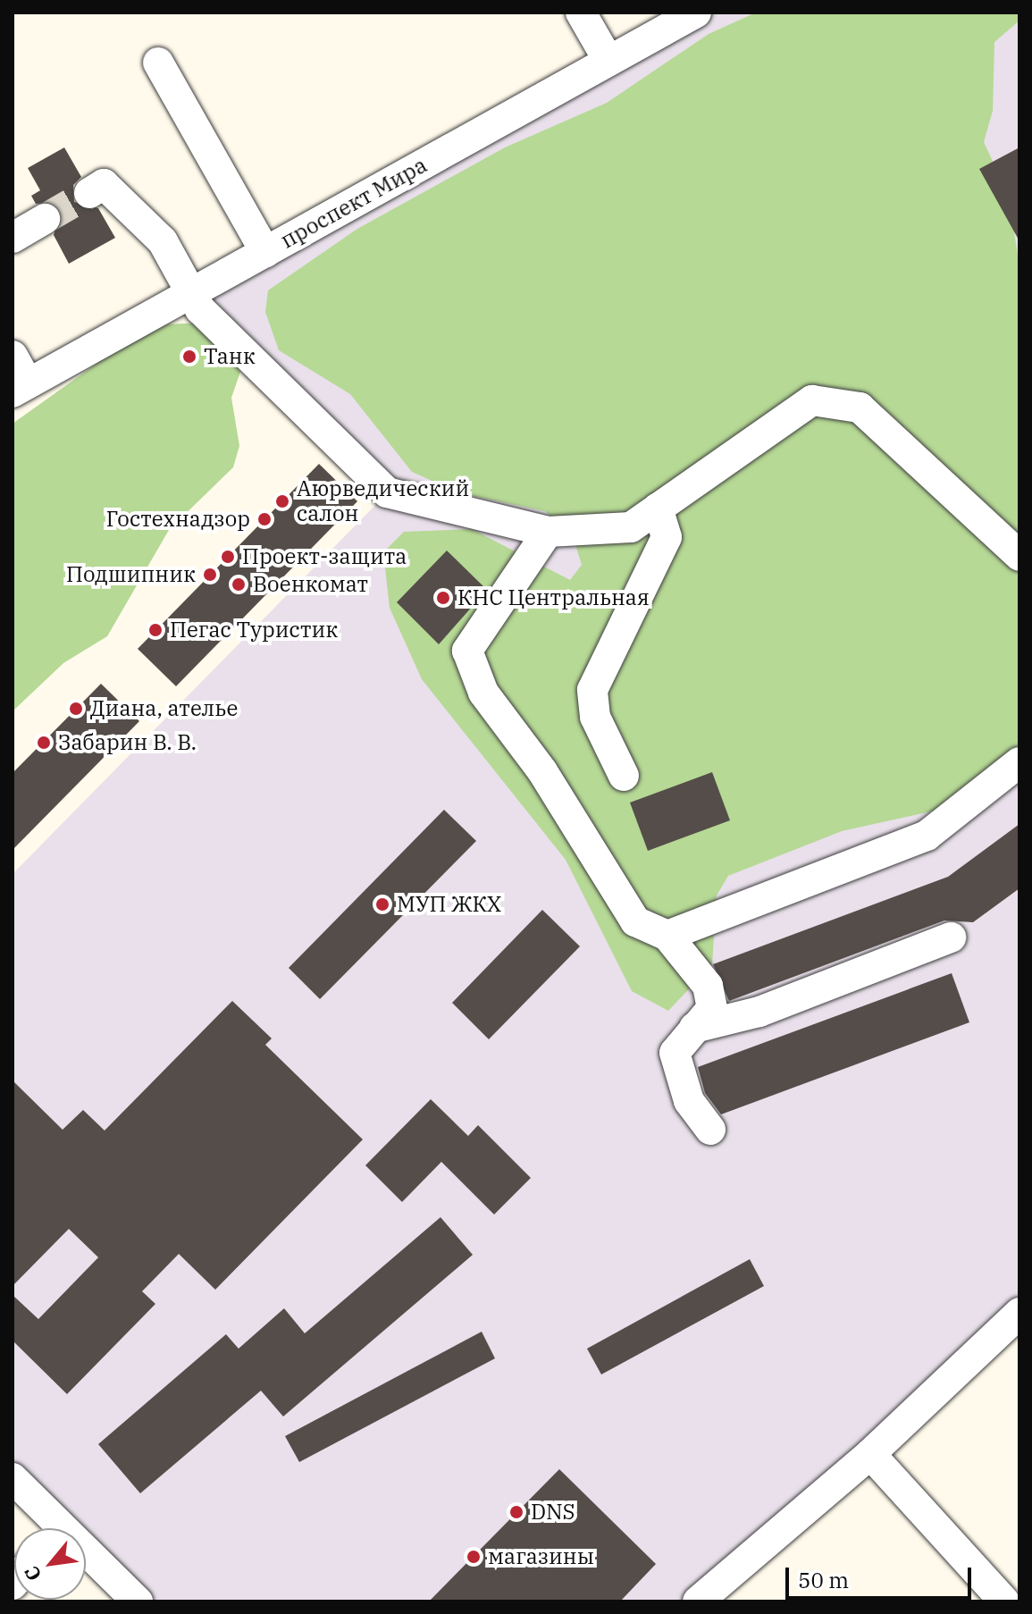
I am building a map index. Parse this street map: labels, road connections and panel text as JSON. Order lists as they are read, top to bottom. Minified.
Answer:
{"streets":{"street":["проспект Мира"]},"places":["Танк","Аюрведический салон","Гостехнадзор","Проект-защита","Подшипник","Военкомат","КНС Центральная","Пегас Туристик","Диана, ателье","Забарин В. В.","МУП ЖКХ","DNS","магазины"],"scale_bar":"50 m","north":"bottom left"}
